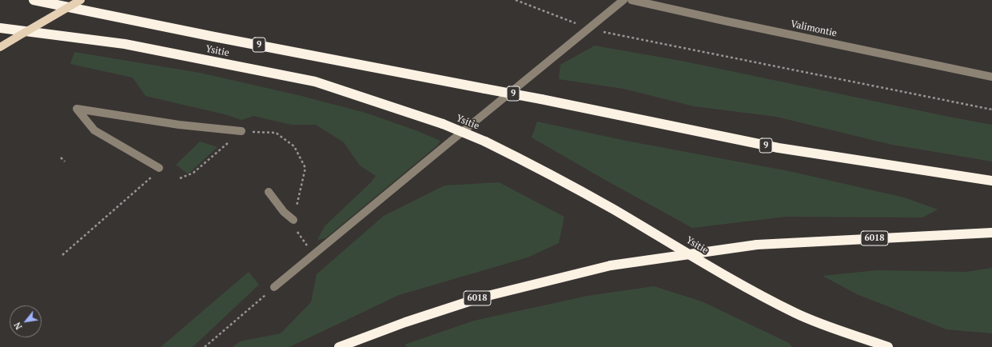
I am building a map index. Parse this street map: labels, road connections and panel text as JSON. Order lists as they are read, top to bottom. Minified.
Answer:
{"streets":{"highway":["9","Ysitie","6018"],"street":["Valimontie"]},"north":"bottom left"}
